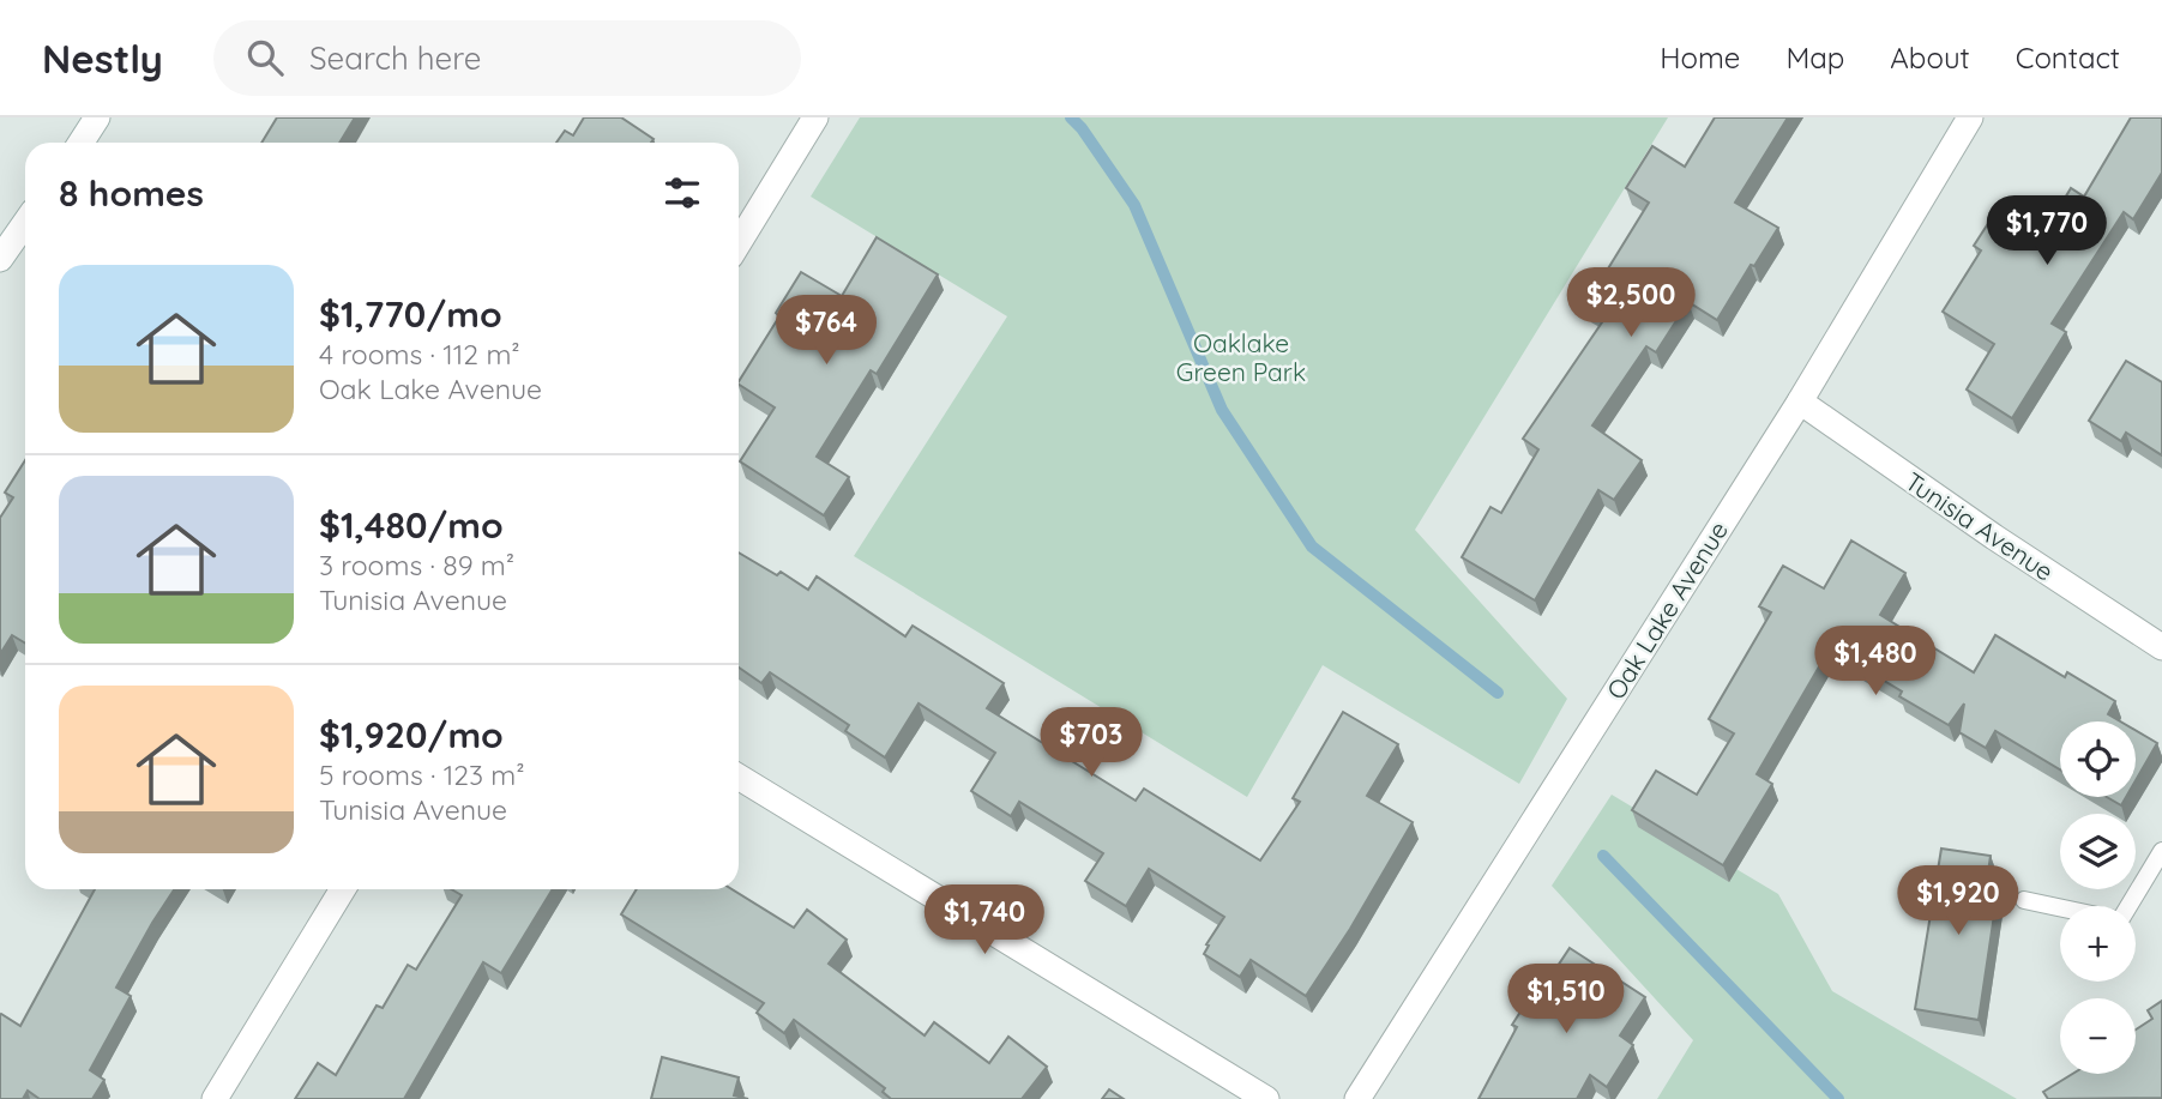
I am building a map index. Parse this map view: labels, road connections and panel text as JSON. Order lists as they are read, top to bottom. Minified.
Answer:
{"streets":{"street":["Tunisia Avenue","Oak Lake Avenue"]},"crossings":[["Tunisia Avenue","Oak Lake Avenue"]],"parks":["Oaklake Green Park"],"page":{"header":"Nestly","search":"Search here","nav":["Home","Map","About","Contact"],"heading":"8 homes","price":["$1,770","$2,500","$764","$1,480","$703","$1,920","$1,740","$1,510"],"list":[{"name":"$1,770/mo","note":"4 rooms · 112 m² · Oak Lake Avenue"},{"name":"$1,480/mo","note":"3 rooms · 89 m² · Tunisia Avenue"},{"name":"$1,920/mo","note":"5 rooms · 123 m² · Tunisia Avenue"}],"map_buttons":["+","−"]}}
